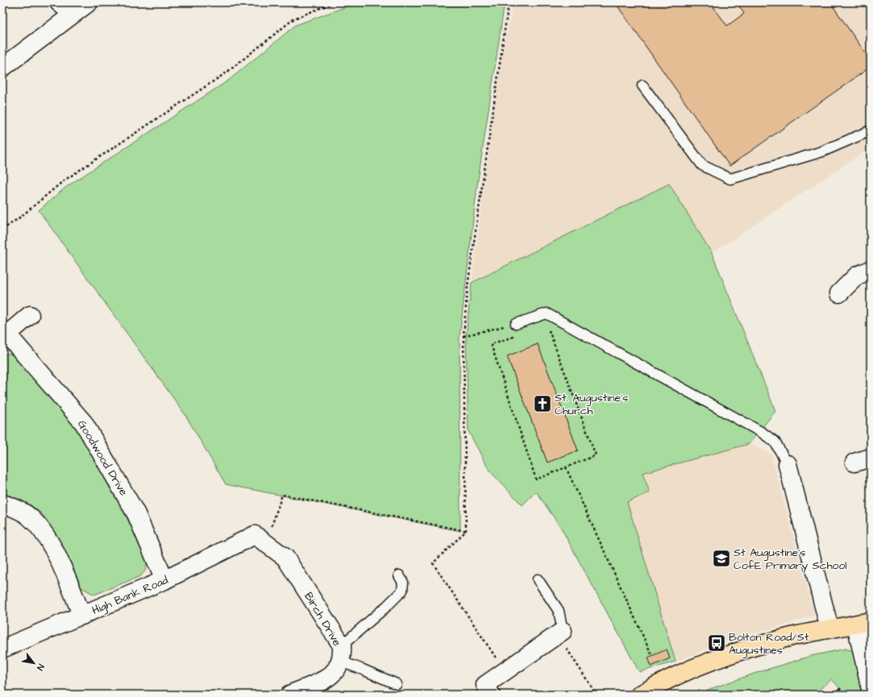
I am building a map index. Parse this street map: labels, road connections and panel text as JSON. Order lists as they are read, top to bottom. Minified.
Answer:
{"streets":{"street":["Goodwood Drive","High Bank Road","Birch Drive"]},"crossings":[["Goodwood Drive","High Bank Road"],["High Bank Road","Birch Drive"]],"places":{"church":["St. Augustine's Church"],"school or university":["St Augustine's CofE Primary School"],"bus stop":["Bolton Road/St. Augustines"]},"north":"bottom right"}
